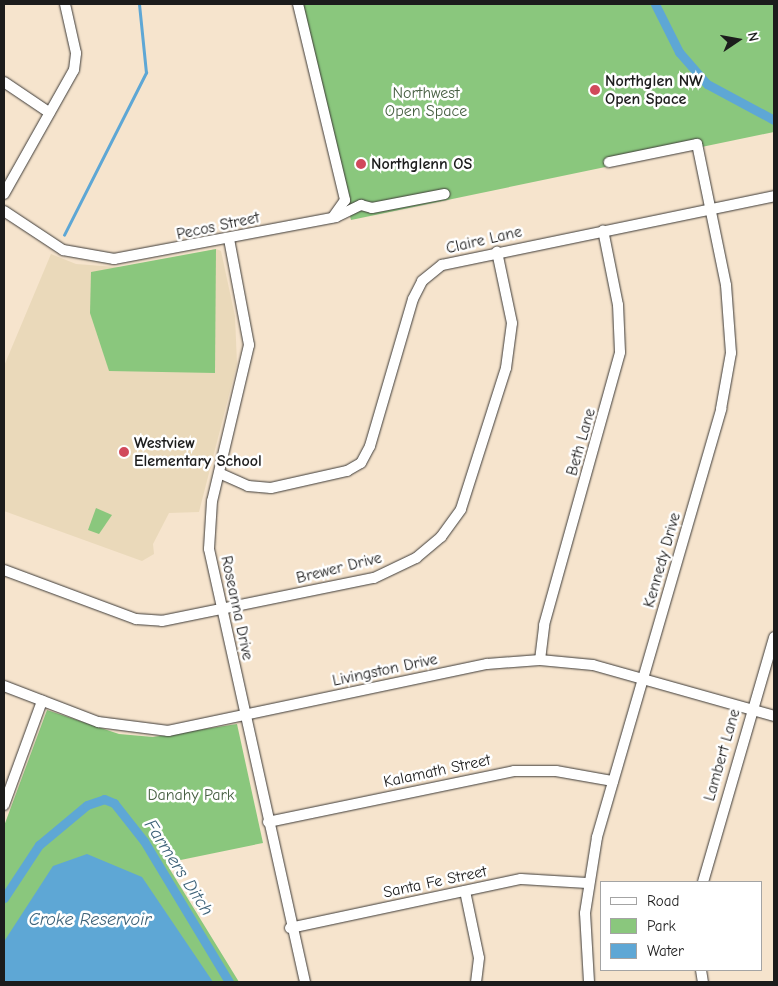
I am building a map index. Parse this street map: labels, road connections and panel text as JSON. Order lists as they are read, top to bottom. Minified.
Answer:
{"streets":{"street":["Pecos Street","Claire Lane","Beth Lane","Kennedy Drive","Brewer Drive","Roseanna Drive","Livingston Drive","Lambert Lane","Kalamath Street","Santa Fe Street"]},"crossings":[["Pecos Street","Roseanna Drive"],["Claire Lane","Beth Lane"],["Claire Lane","Kennedy Drive"],["Claire Lane","Brewer Drive"],["Claire Lane","Roseanna Drive"],["Beth Lane","Livingston Drive"],["Kennedy Drive","Livingston Drive"],["Kennedy Drive","Kalamath Street"],["Kennedy Drive","Santa Fe Street"],["Brewer Drive","Roseanna Drive"],["Roseanna Drive","Livingston Drive"],["Roseanna Drive","Kalamath Street"],["Roseanna Drive","Santa Fe Street"],["Livingston Drive","Lambert Lane"]],"water":["Farmers Ditch","Croke Reservoir"],"parks":["Northwest Open Space","Danahy Park"],"places":["Northglen NW Open Space","Northglenn OS","Westview Elementary School"],"legend":["Road","Park","Water"],"north":"right"}
